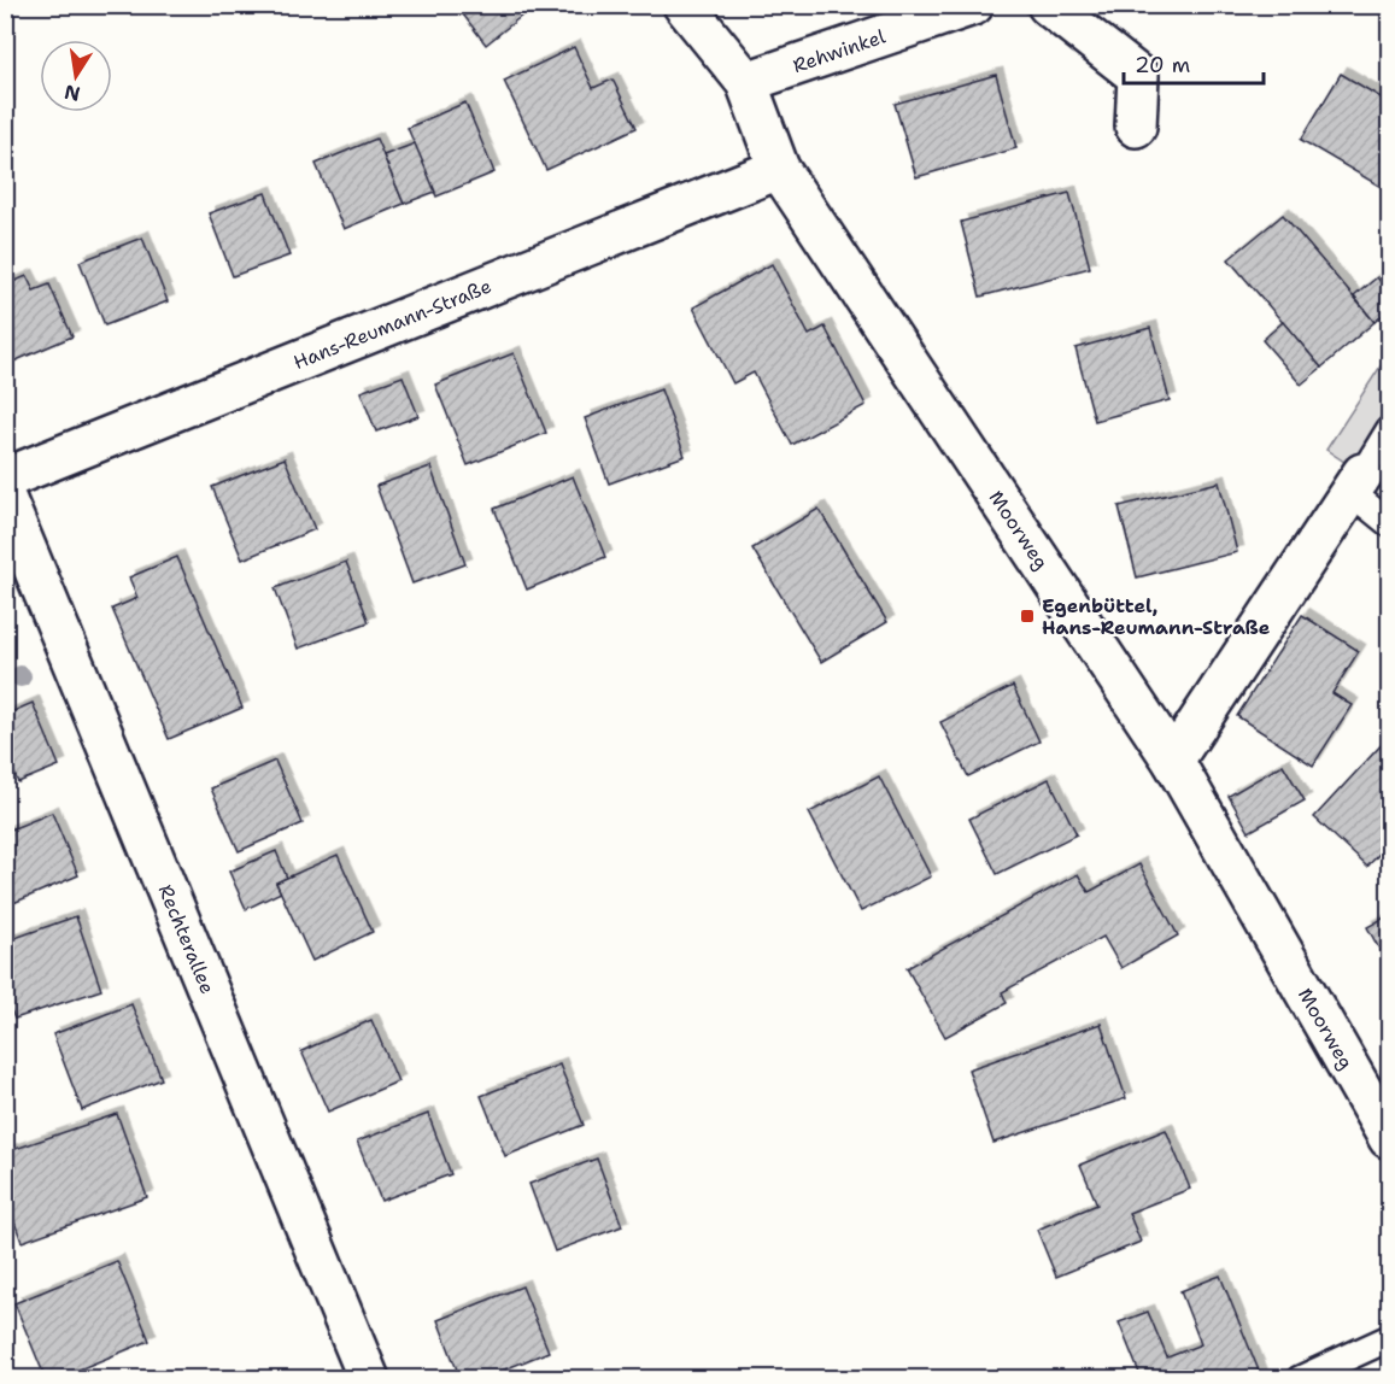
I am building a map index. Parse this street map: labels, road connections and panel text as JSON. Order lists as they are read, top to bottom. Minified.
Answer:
{"streets":{"street":["Rehwinkel","Hans-Reumann-Straße","Moorweg","Rechterallee"]},"crossings":[["Rehwinkel","Moorweg"],["Hans-Reumann-Straße","Moorweg"]],"places":{"transit":["Egenbüttel, Hans-Reumann-Straße"]},"scale_bar":"20 m","north":"bottom"}
